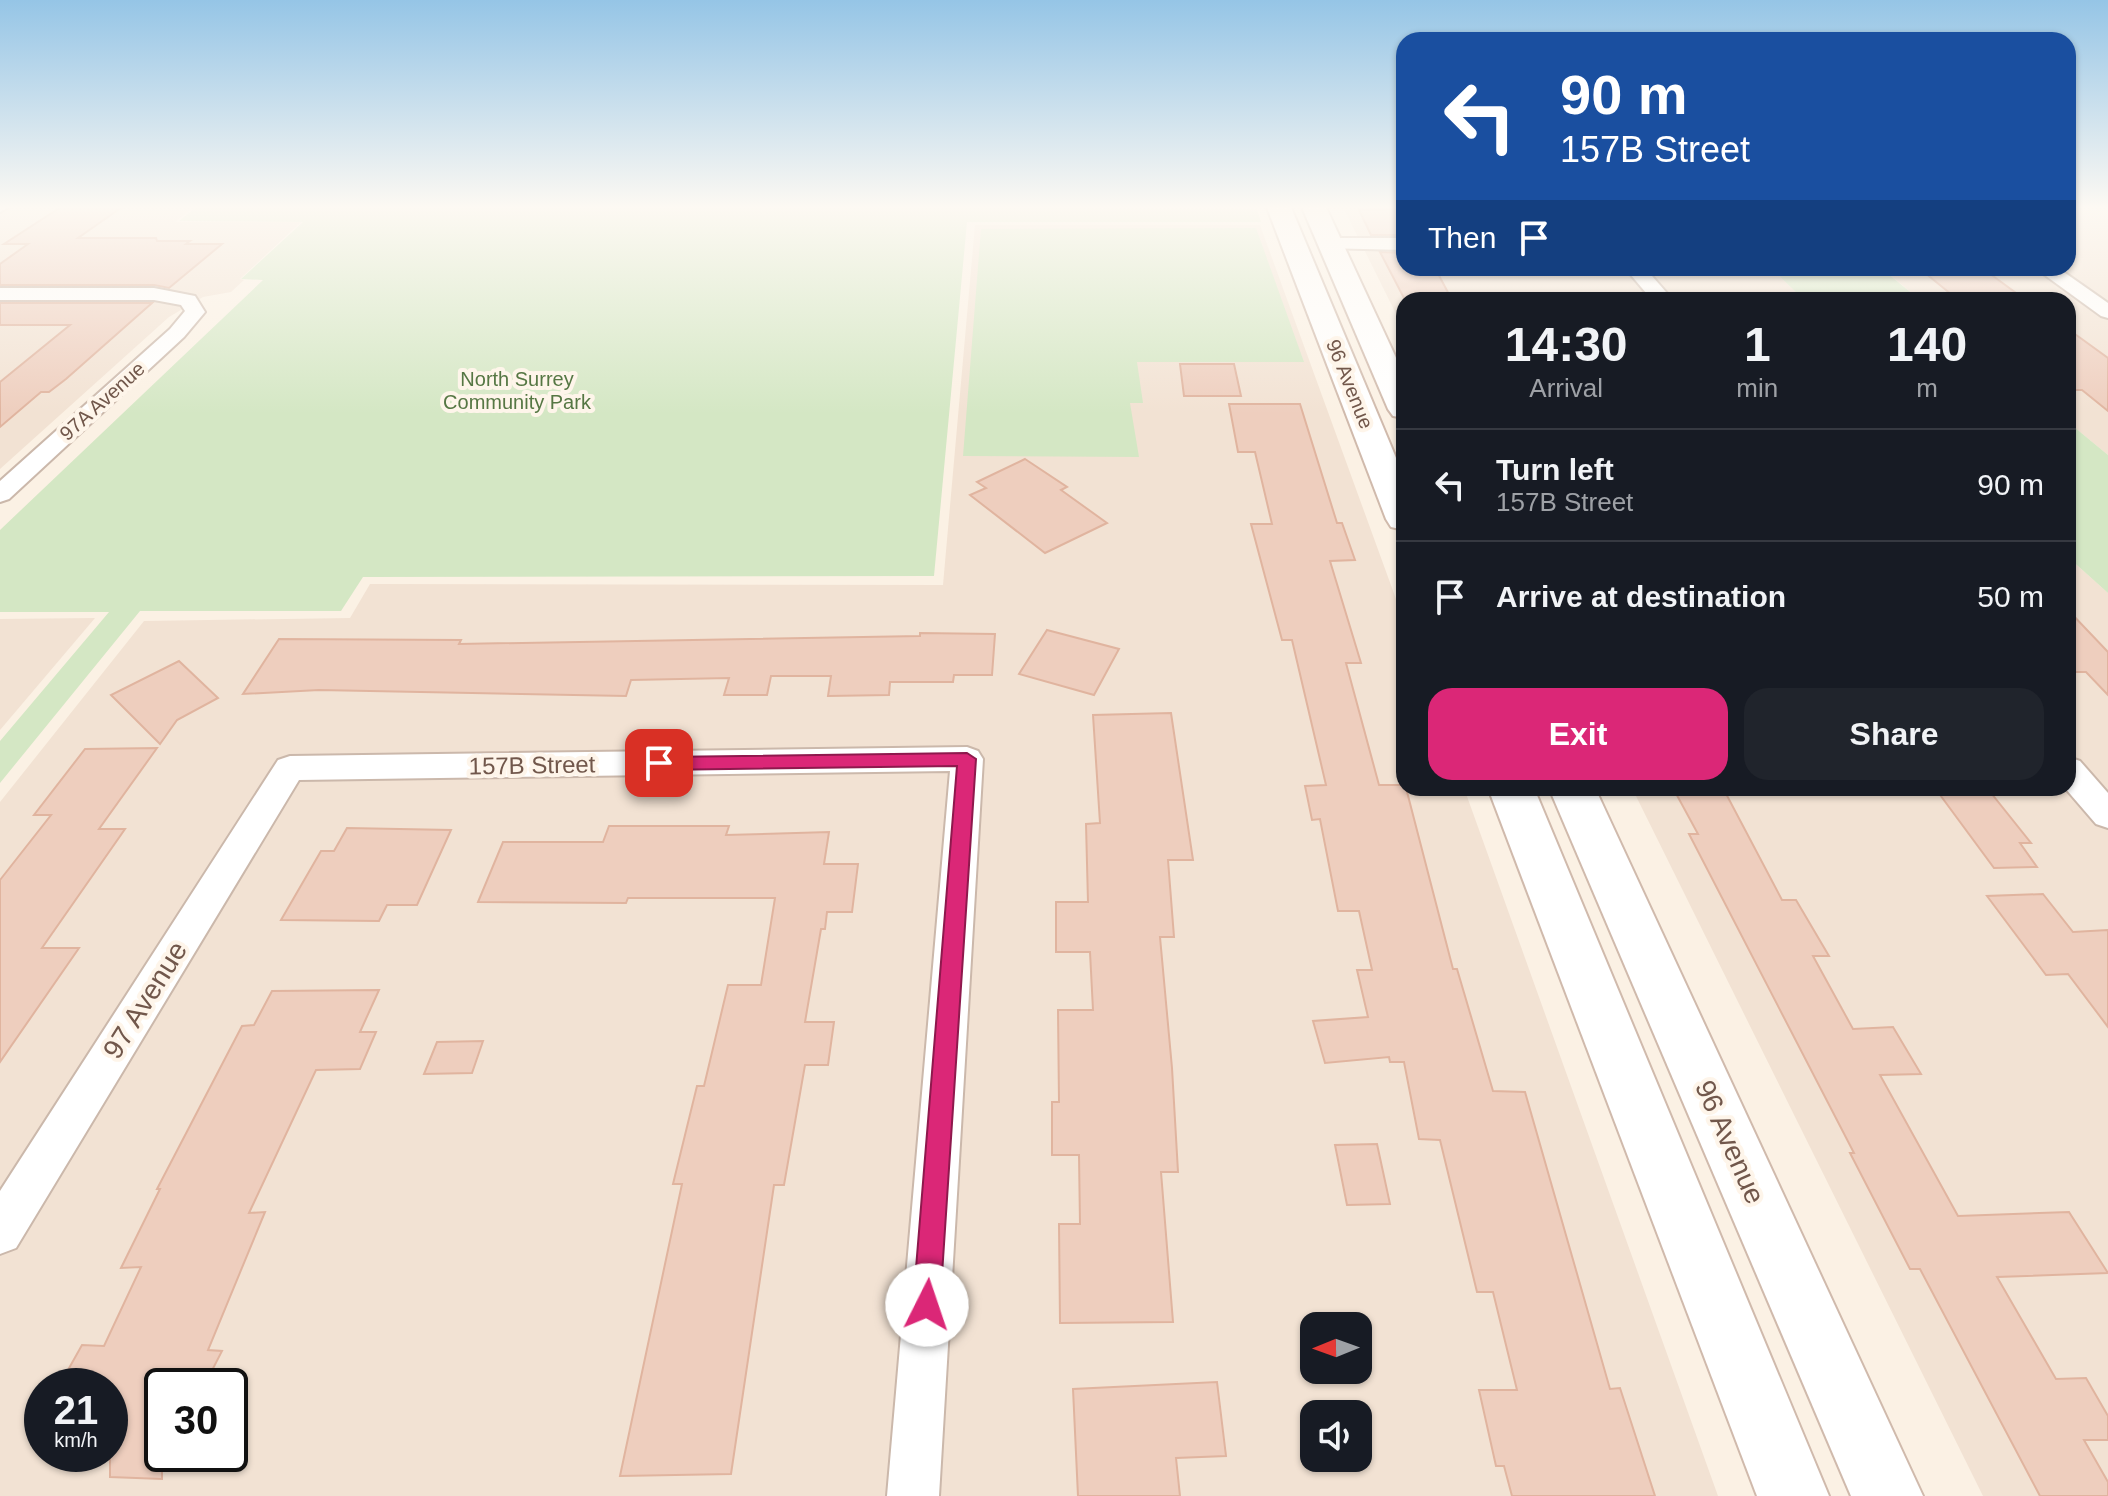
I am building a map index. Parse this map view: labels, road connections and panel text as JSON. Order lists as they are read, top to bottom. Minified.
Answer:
{"streets":{"main road":["96 Avenue"],"street":["97A Avenue","157B Street","97 Avenue"]},"crossings":[["157B Street","97 Avenue"]],"parks":["North Surrey Community Park"],"north":"left","page":{"turn":["90 m","157B Street"],"then":"Then","eta":["14:30","Arrival","1","min","140","m"],"list":[{"name":"Turn left","note":"157B Street","value":"90 m"},{"name":"Arrive at destination","value":"50 m"}],"buttons":["Exit","Share"],"speed":"21 km/h","limit":"30"}}
